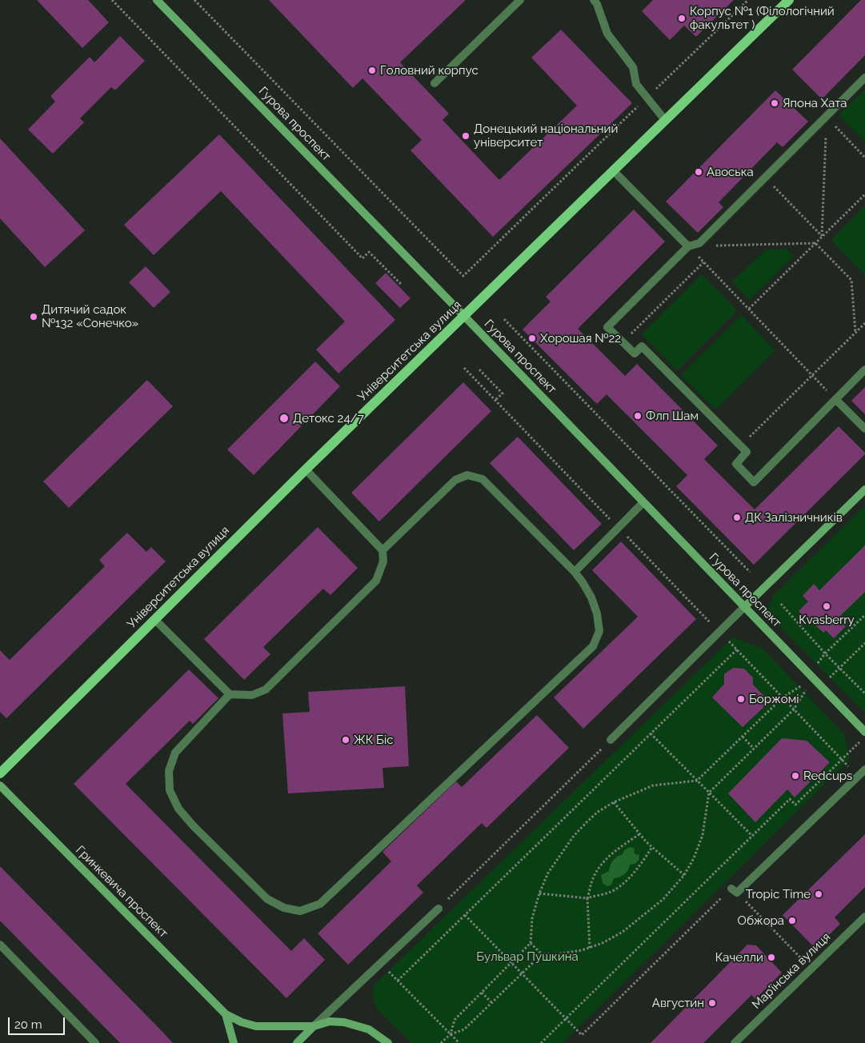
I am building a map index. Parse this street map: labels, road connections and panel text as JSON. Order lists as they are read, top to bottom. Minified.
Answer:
{"streets":{"main road":["Університетська вулиця"],"street":["Гурова проспект","Гринкевича проспект","Мар’їнська вулиця"]},"crossings":[["Гурова проспект","Університетська вулиця"]],"parks":["Бульвар Пушкина"],"places":["Корпус №1 (Філологічний факультет )","Головний корпус","Япона Хата","Донецький національний університет","Авоська","Дитячий садок №132 «Сонечко»","Хорошая №22","Флп Шам","Детокс 24/7","ДК Залізничників","Кvasberry","Боржомi","ЖК Біс","Redcups","Tropic Time","Обжора","Качелли","Августин"],"scale_bar":"20 m"}
